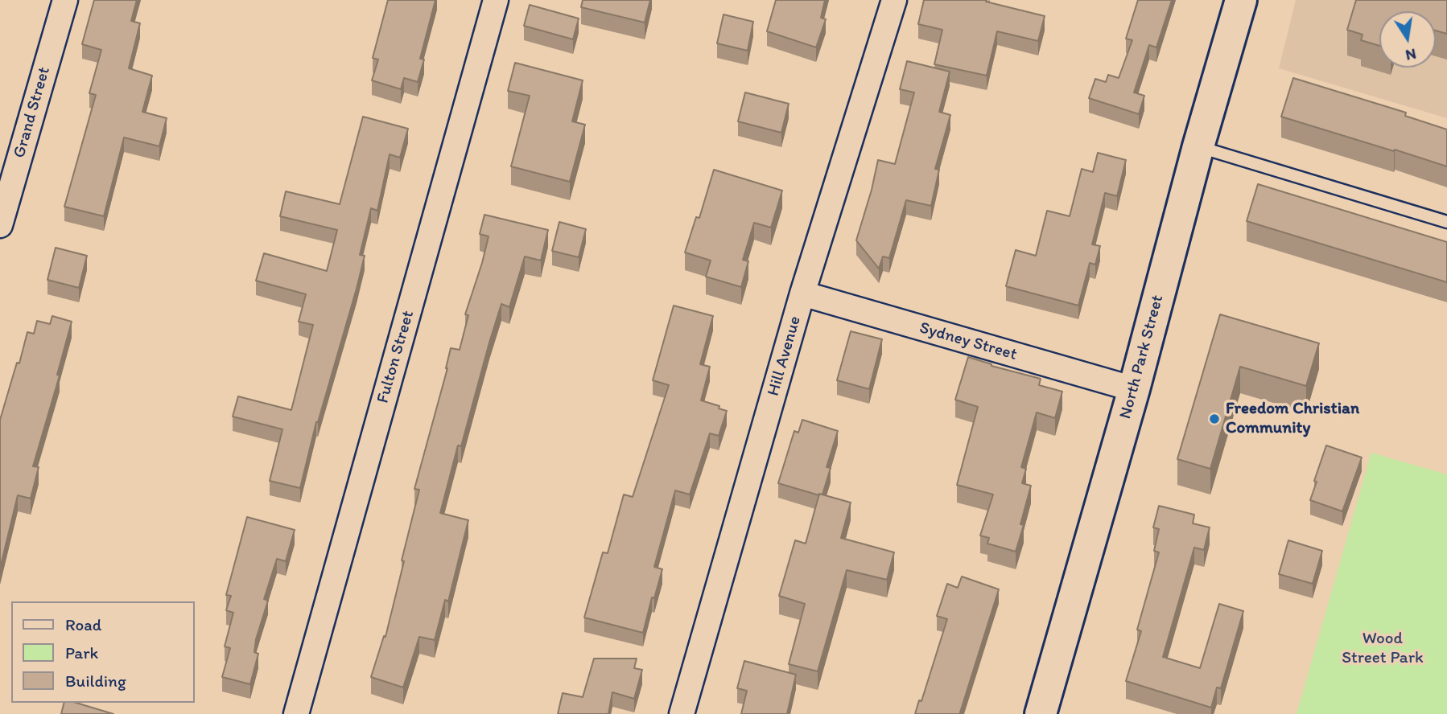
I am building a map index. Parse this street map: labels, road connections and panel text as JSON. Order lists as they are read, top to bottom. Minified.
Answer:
{"streets":{"main road":["North Park Street"],"street":["Grand Street","Sydney Street","Hill Avenue","Fulton Street"]},"crossings":[["Sydney Street","Hill Avenue"],["Sydney Street","North Park Street"]],"parks":["Wood Street Park"],"places":["Freedom Christian Community"],"legend":["Road","Park","Building"],"north":"bottom"}
